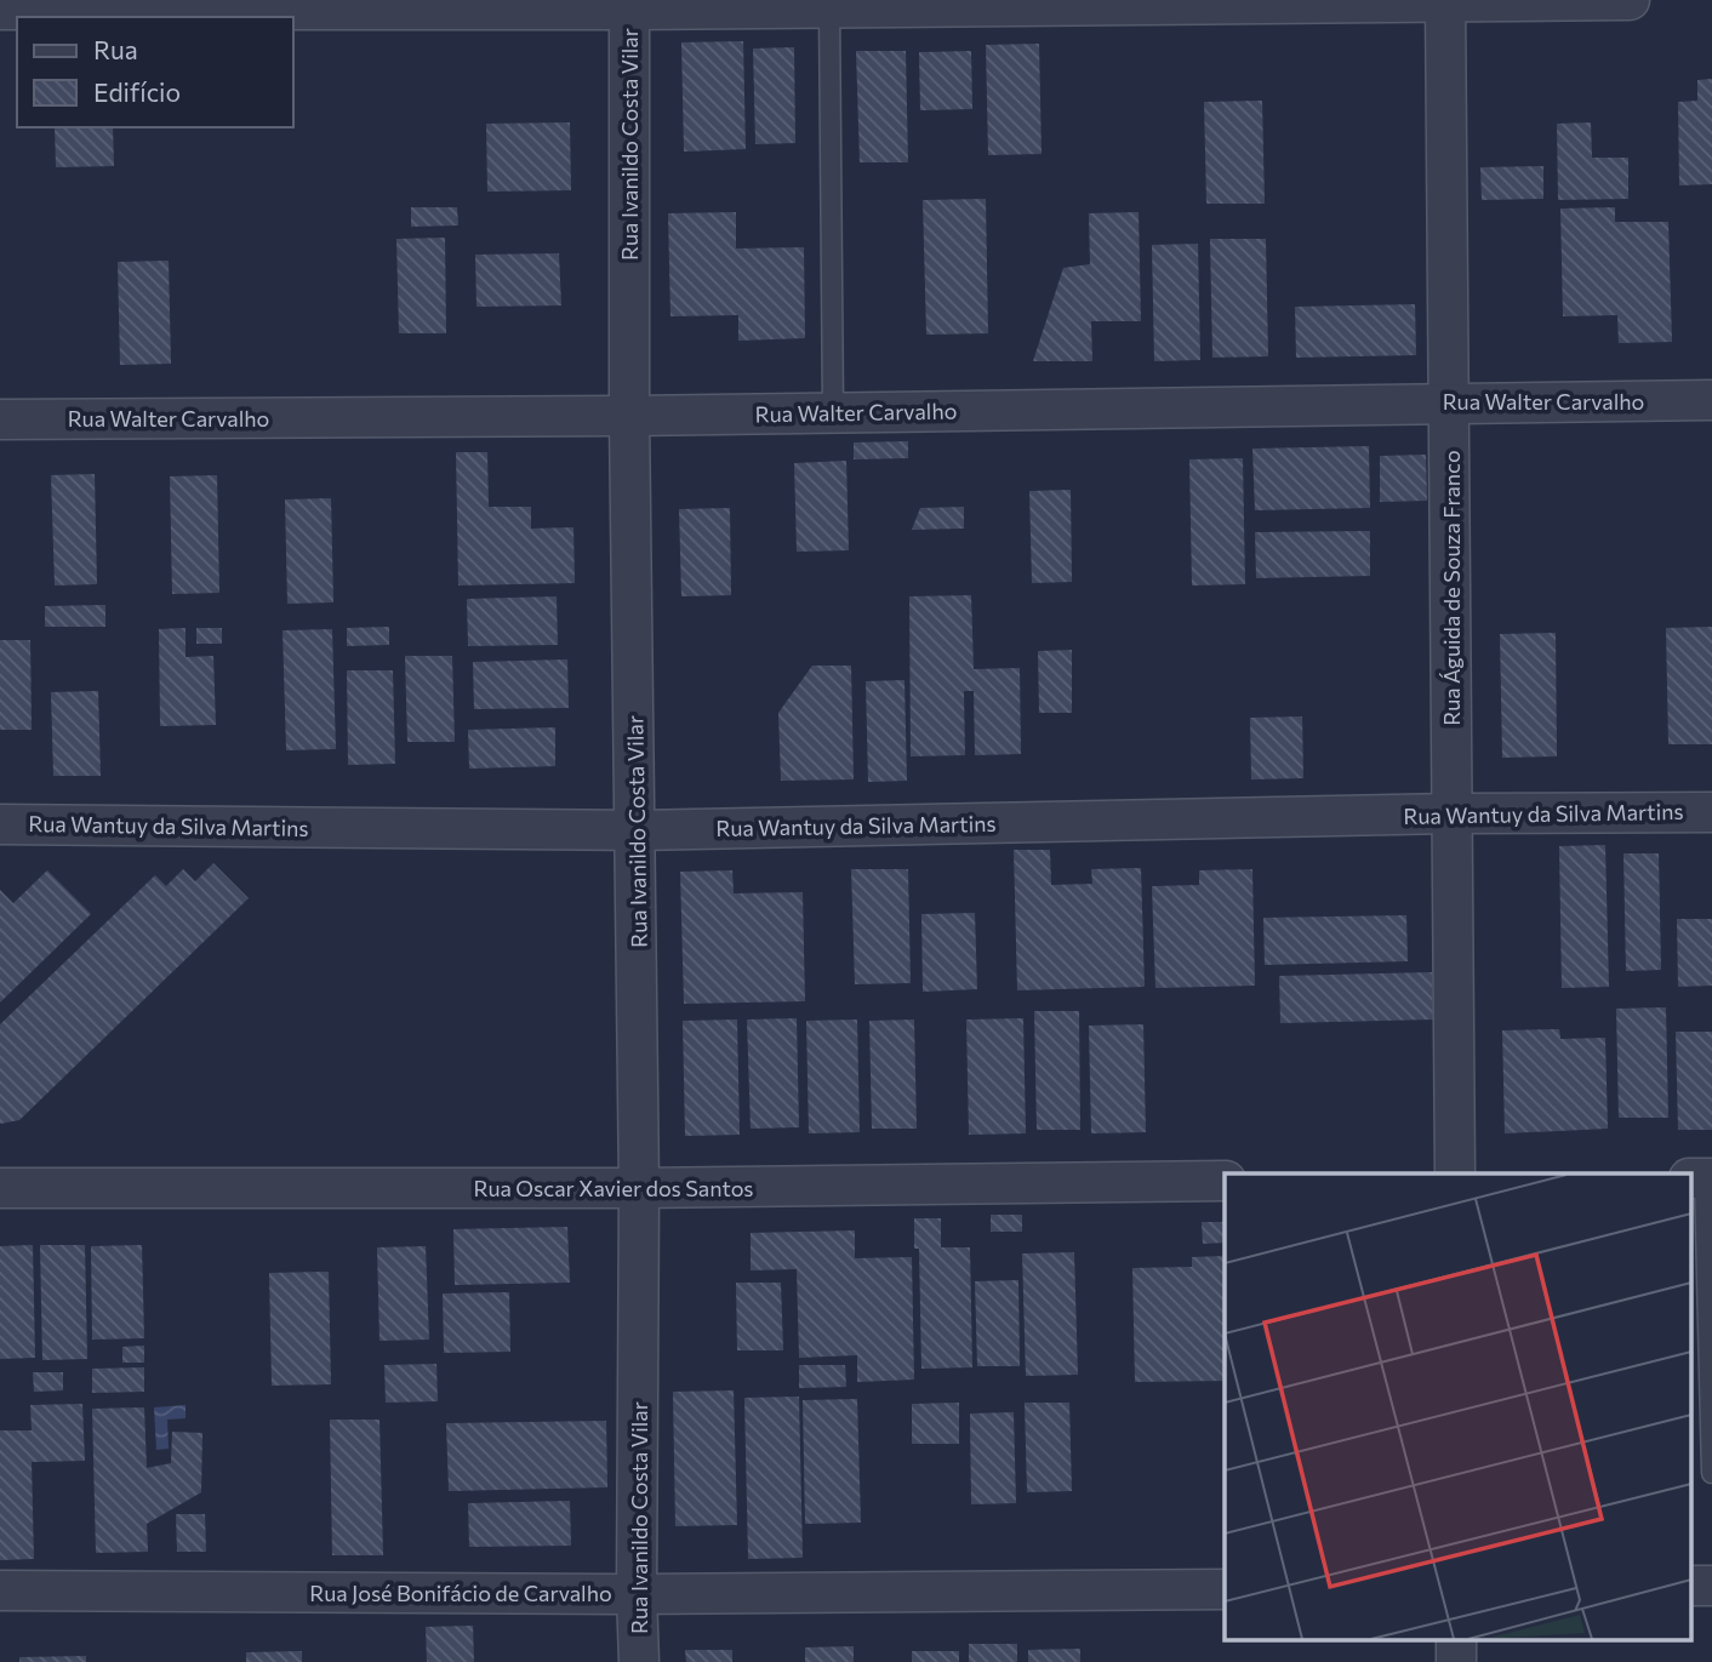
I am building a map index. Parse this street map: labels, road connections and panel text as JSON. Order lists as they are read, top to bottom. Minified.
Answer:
{"streets":{"street":["Rua Ivanildo Costa Vilar","Rua Walter Carvalho","Rua Águida de Souza Franco","Rua Wantuy da Silva Martins","Rua Oscar Xavier dos Santos","Rua José Bonifácio de Carvalho"]},"crossings":[["Rua Ivanildo Costa Vilar","Rua Walter Carvalho"],["Rua Ivanildo Costa Vilar","Rua Wantuy da Silva Martins"],["Rua Ivanildo Costa Vilar","Rua Oscar Xavier dos Santos"],["Rua Ivanildo Costa Vilar","Rua José Bonifácio de Carvalho"],["Rua Walter Carvalho","Rua Águida de Souza Franco"],["Rua Águida de Souza Franco","Rua Wantuy da Silva Martins"]],"legend":["Rua","Edifício"]}
